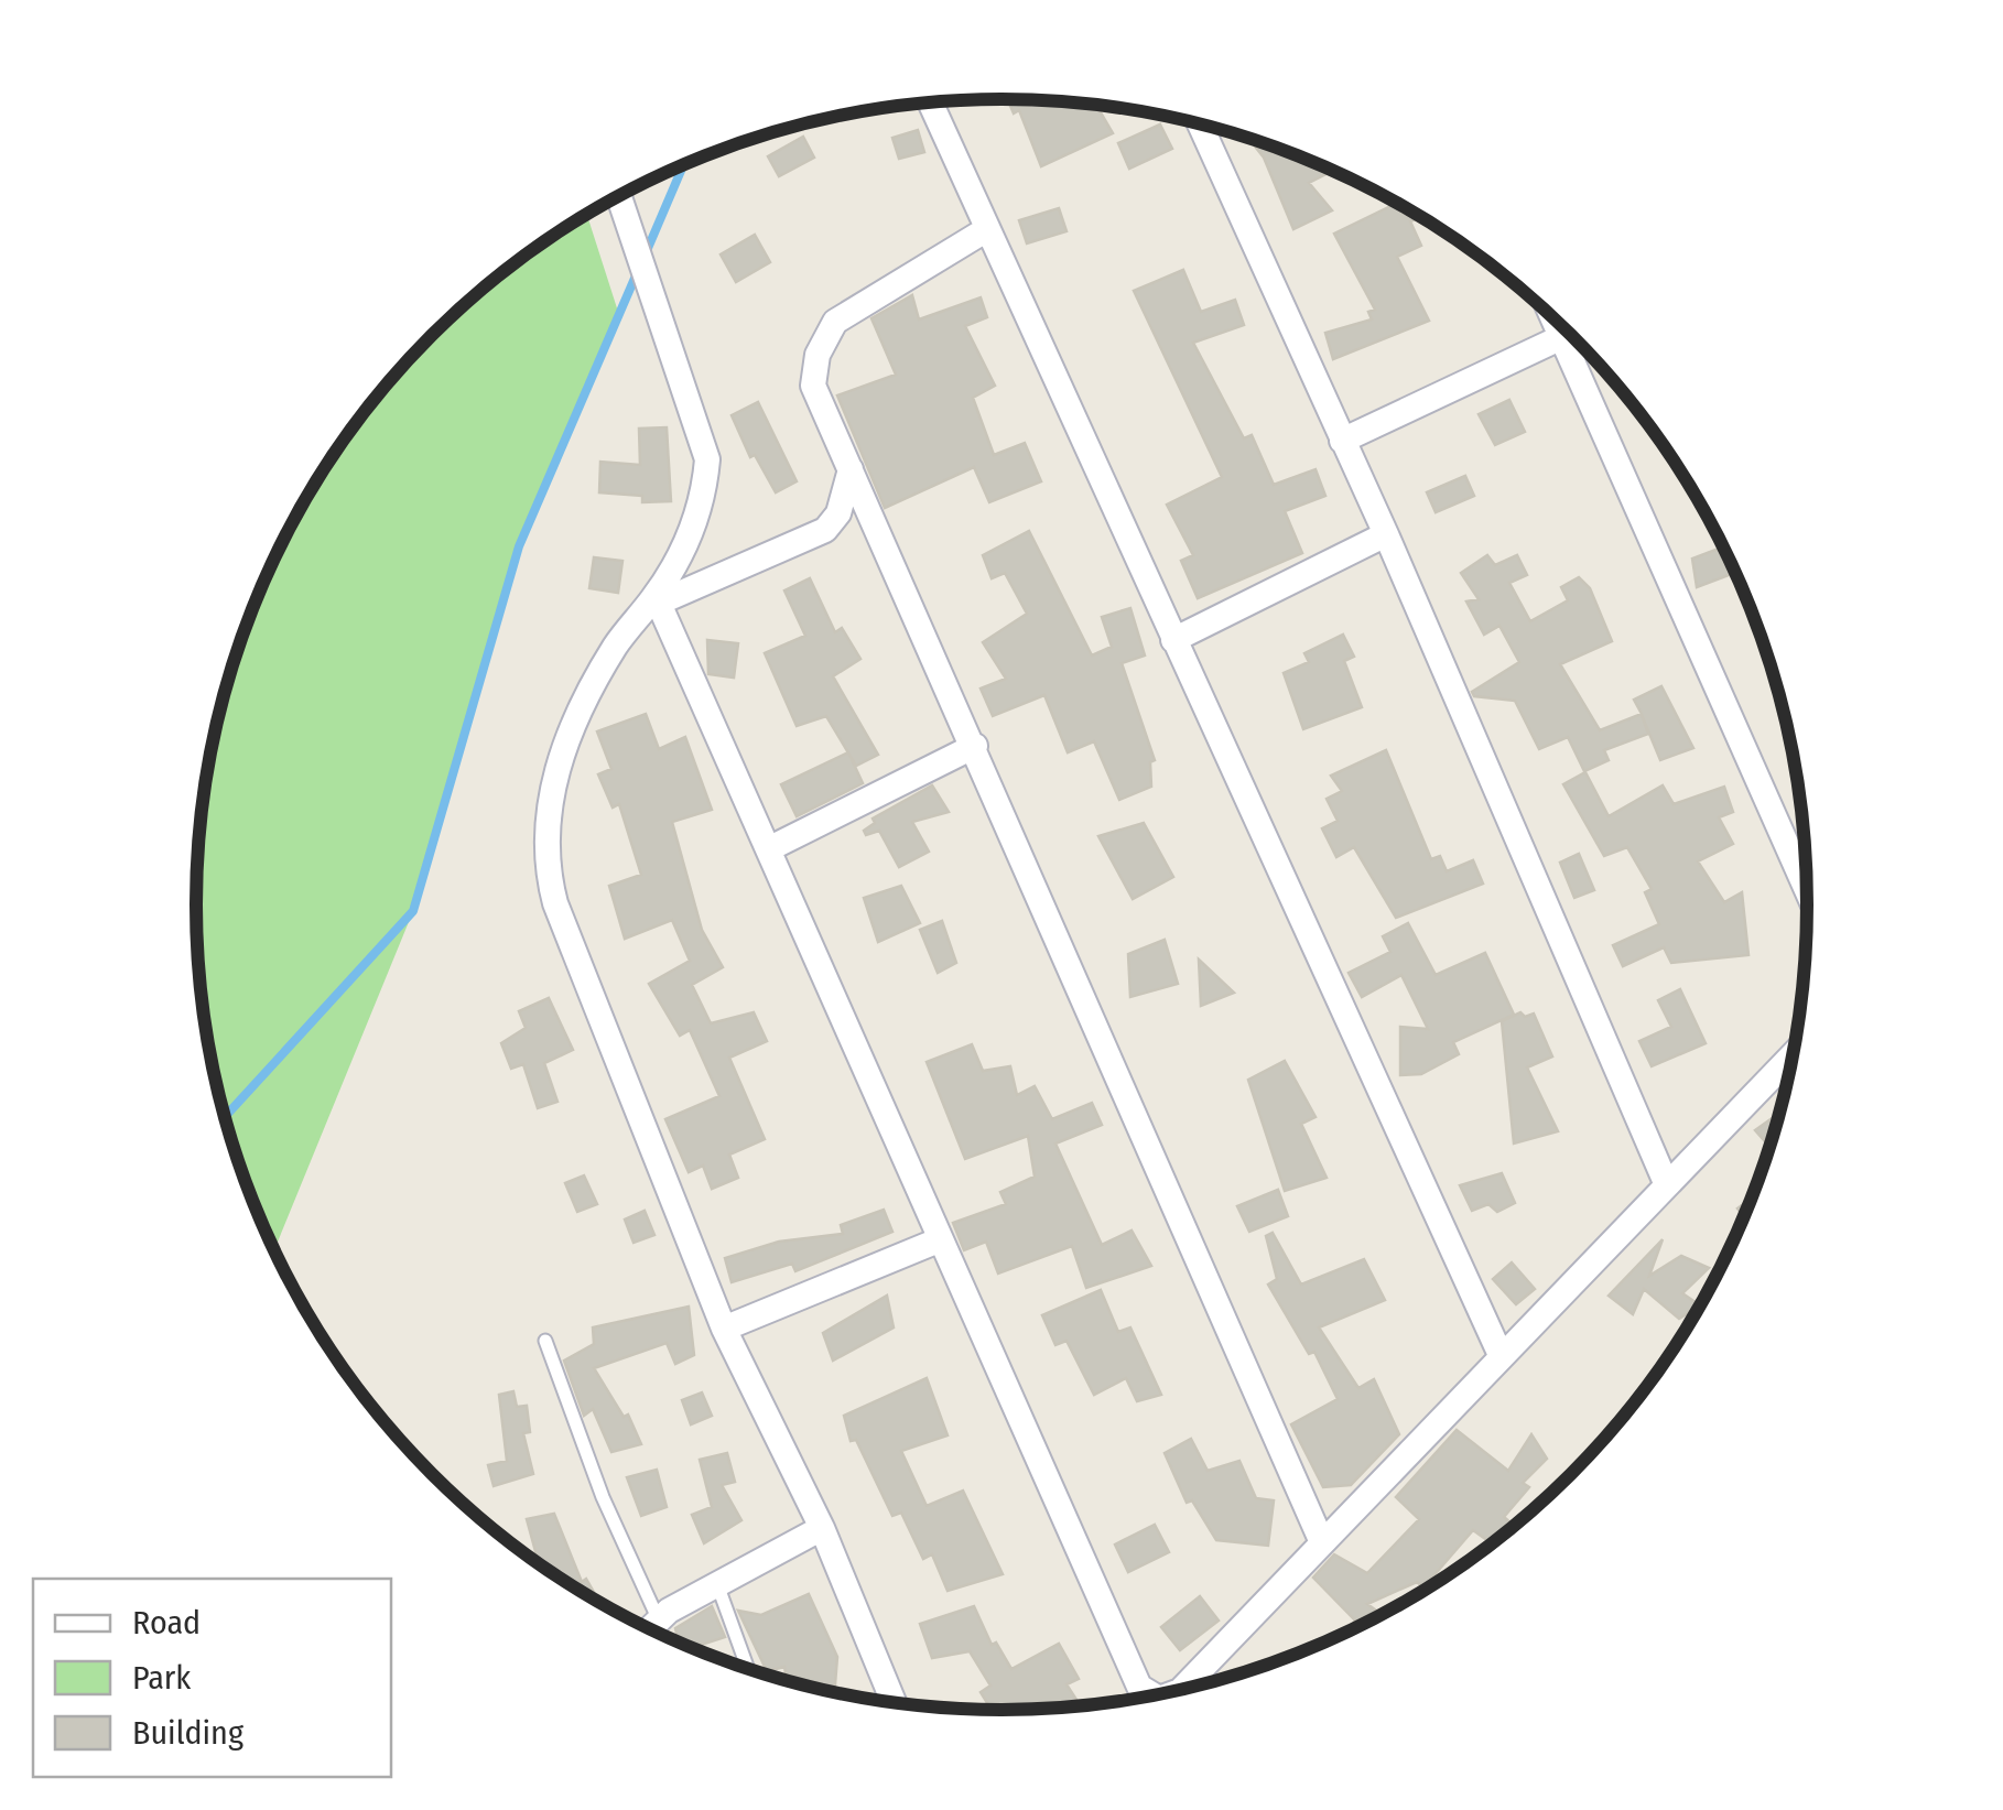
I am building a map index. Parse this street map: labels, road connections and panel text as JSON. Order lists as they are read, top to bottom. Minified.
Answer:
{"legend":["Road","Park","Building"]}
